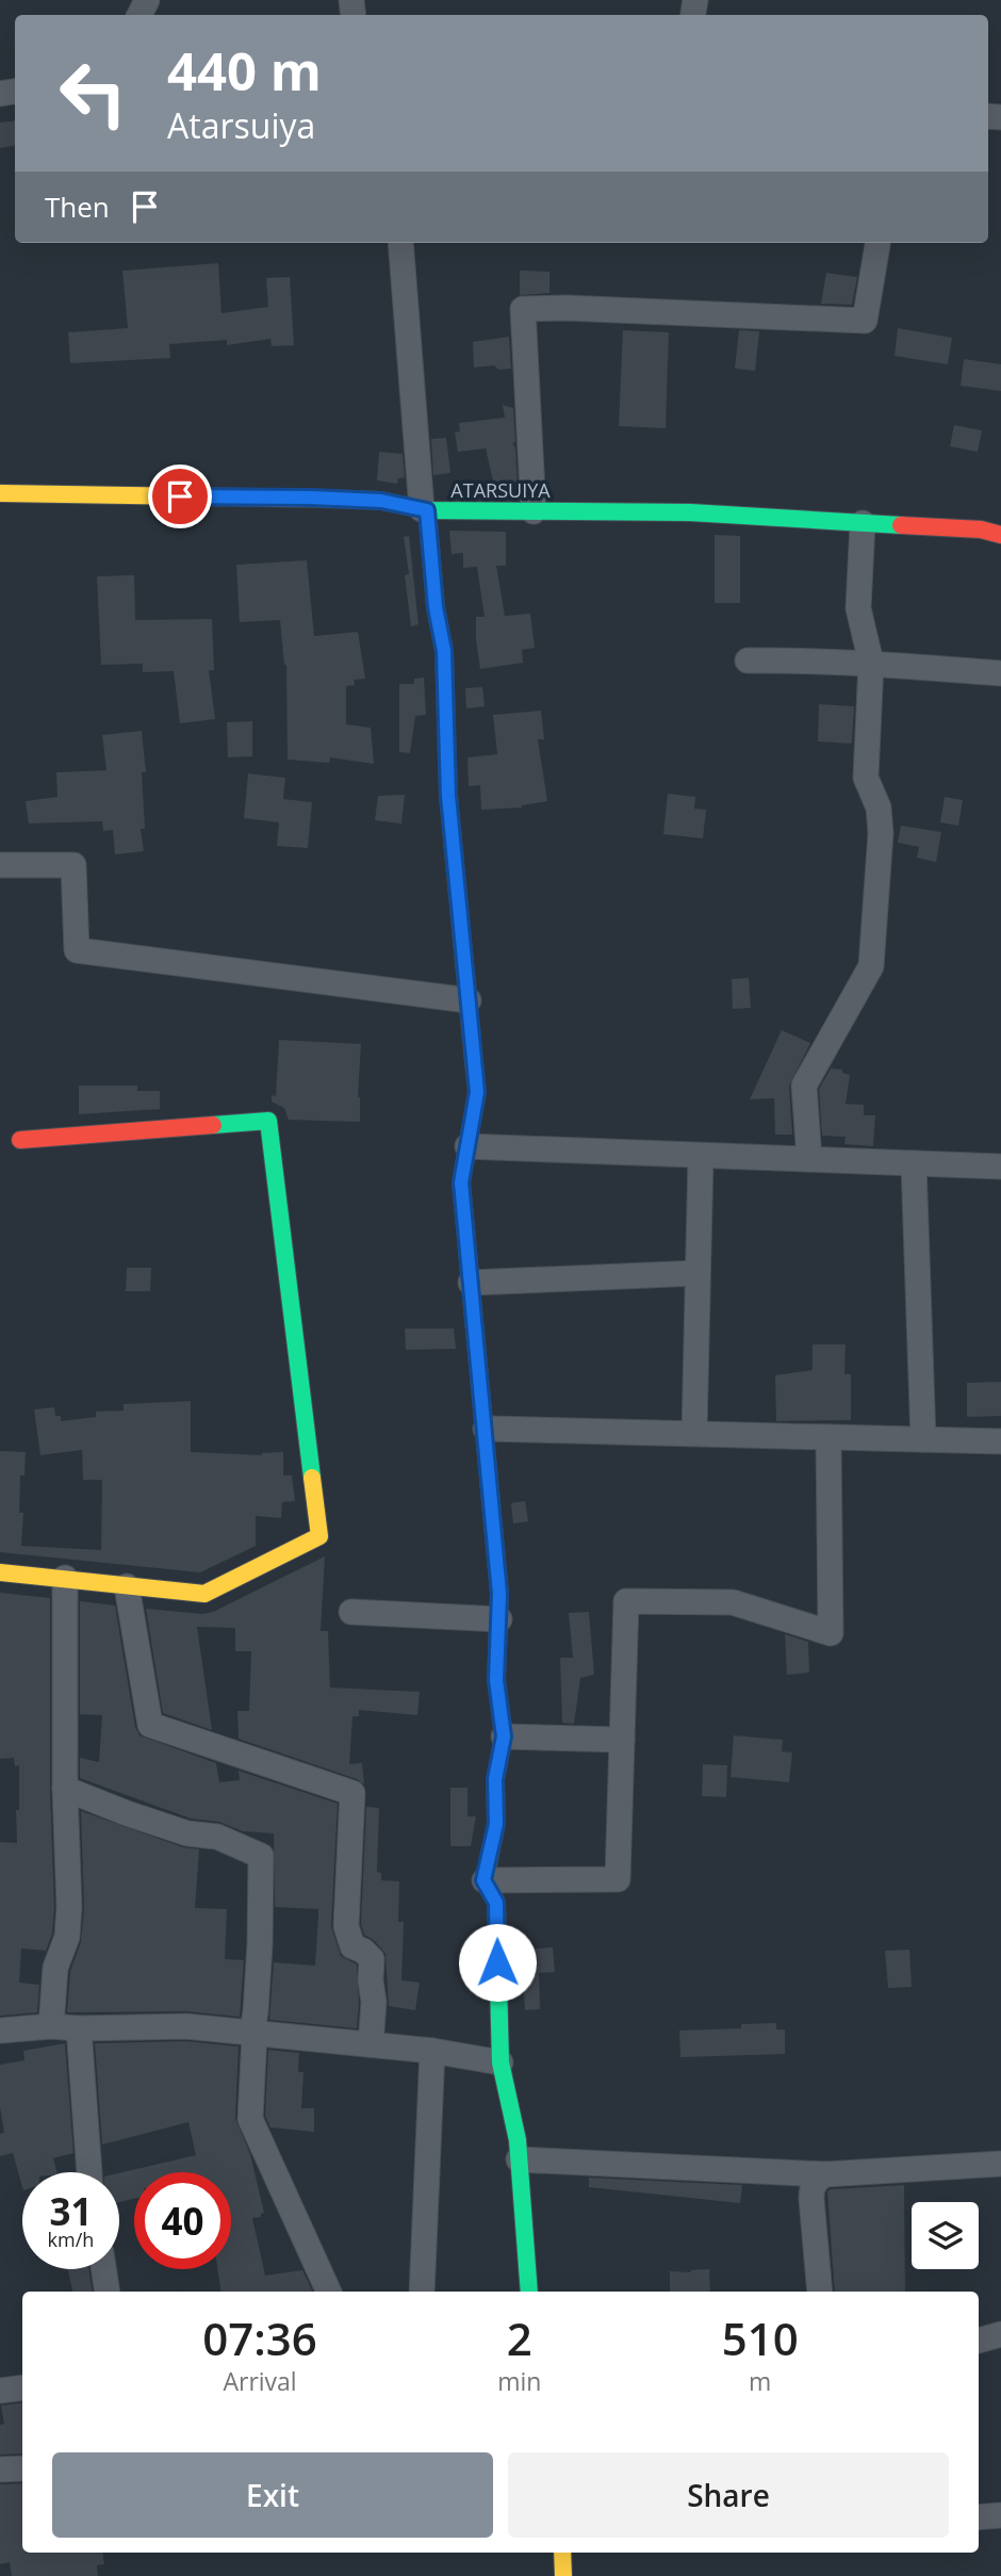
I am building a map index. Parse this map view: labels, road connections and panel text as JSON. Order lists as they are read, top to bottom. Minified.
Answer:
{"streets":{"street":["ATARSUIYA"]},"page":{"turn":["440 m","Atarsuiya"],"then":"Then","speed":"31 km/h","limit":"40","eta":["07:36","Arrival","2","min","510","m"],"buttons":["Exit","Share"]}}
